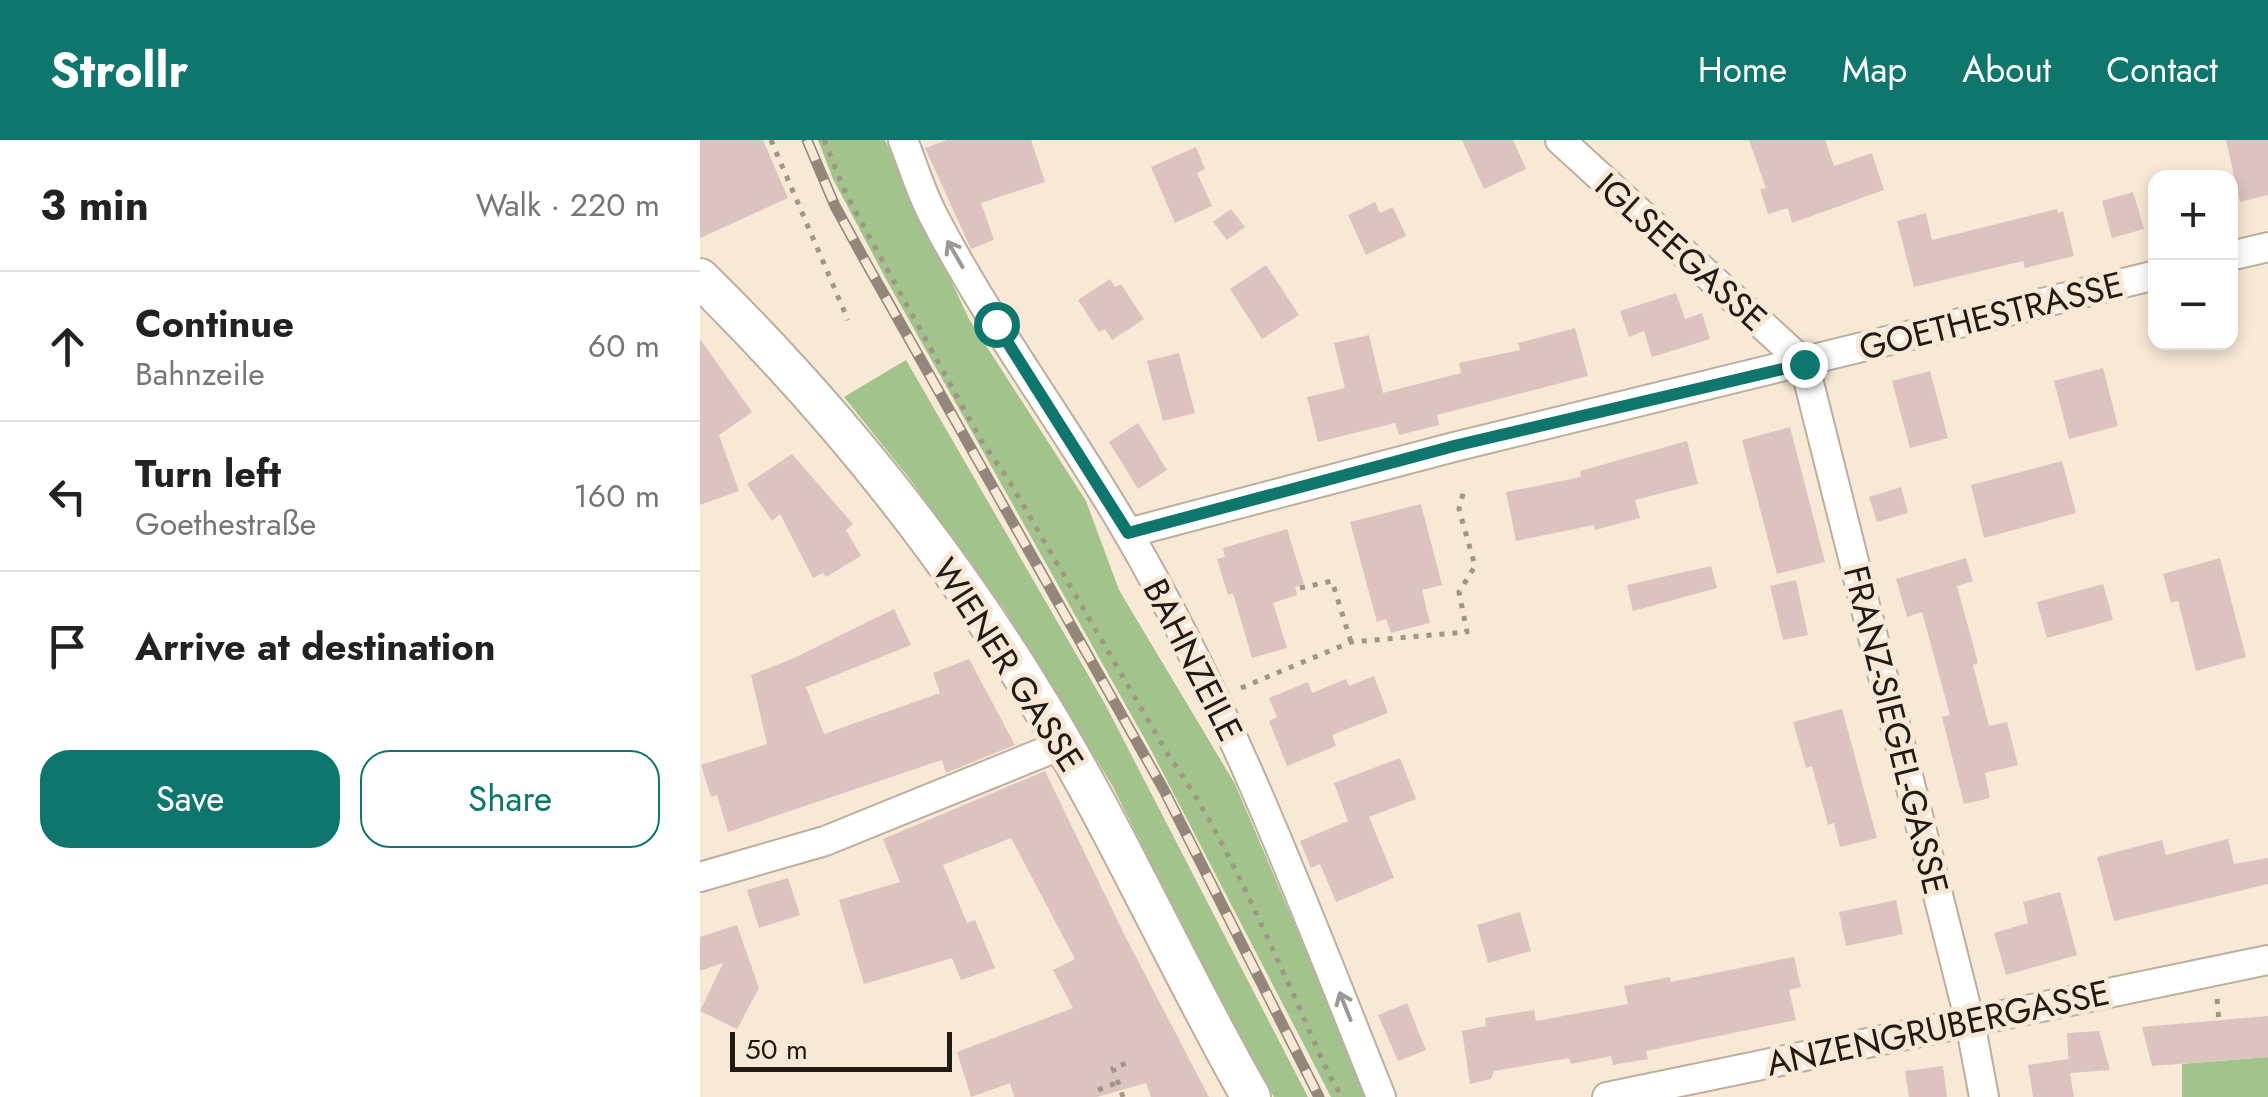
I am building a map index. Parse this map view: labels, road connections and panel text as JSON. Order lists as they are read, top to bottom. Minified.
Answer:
{"streets":{"main road":["WIENER GASSE"],"street":["IGLSEEGASSE","GOETHESTRASSE","BAHNZEILE","FRANZ-SIEGEL-GASSE","ANZENGRUBERGASSE"]},"crossings":[["IGLSEEGASSE","GOETHESTRASSE"],["IGLSEEGASSE","FRANZ-SIEGEL-GASSE"],["GOETHESTRASSE","BAHNZEILE"],["GOETHESTRASSE","FRANZ-SIEGEL-GASSE"],["FRANZ-SIEGEL-GASSE","ANZENGRUBERGASSE"]],"one_way":["BAHNZEILE"],"scale_bar":"50 m","page":{"header":"Strollr","nav":["Home","Map","About","Contact"],"heading":["3 min","Walk · 220 m"],"map_buttons":["+","−"],"list":[["Continue","Bahnzeile","60 m"],["Turn left","Goethestraße","160 m"],"Arrive at destination"],"buttons":["Save","Share"],"scale":"50 m"}}
